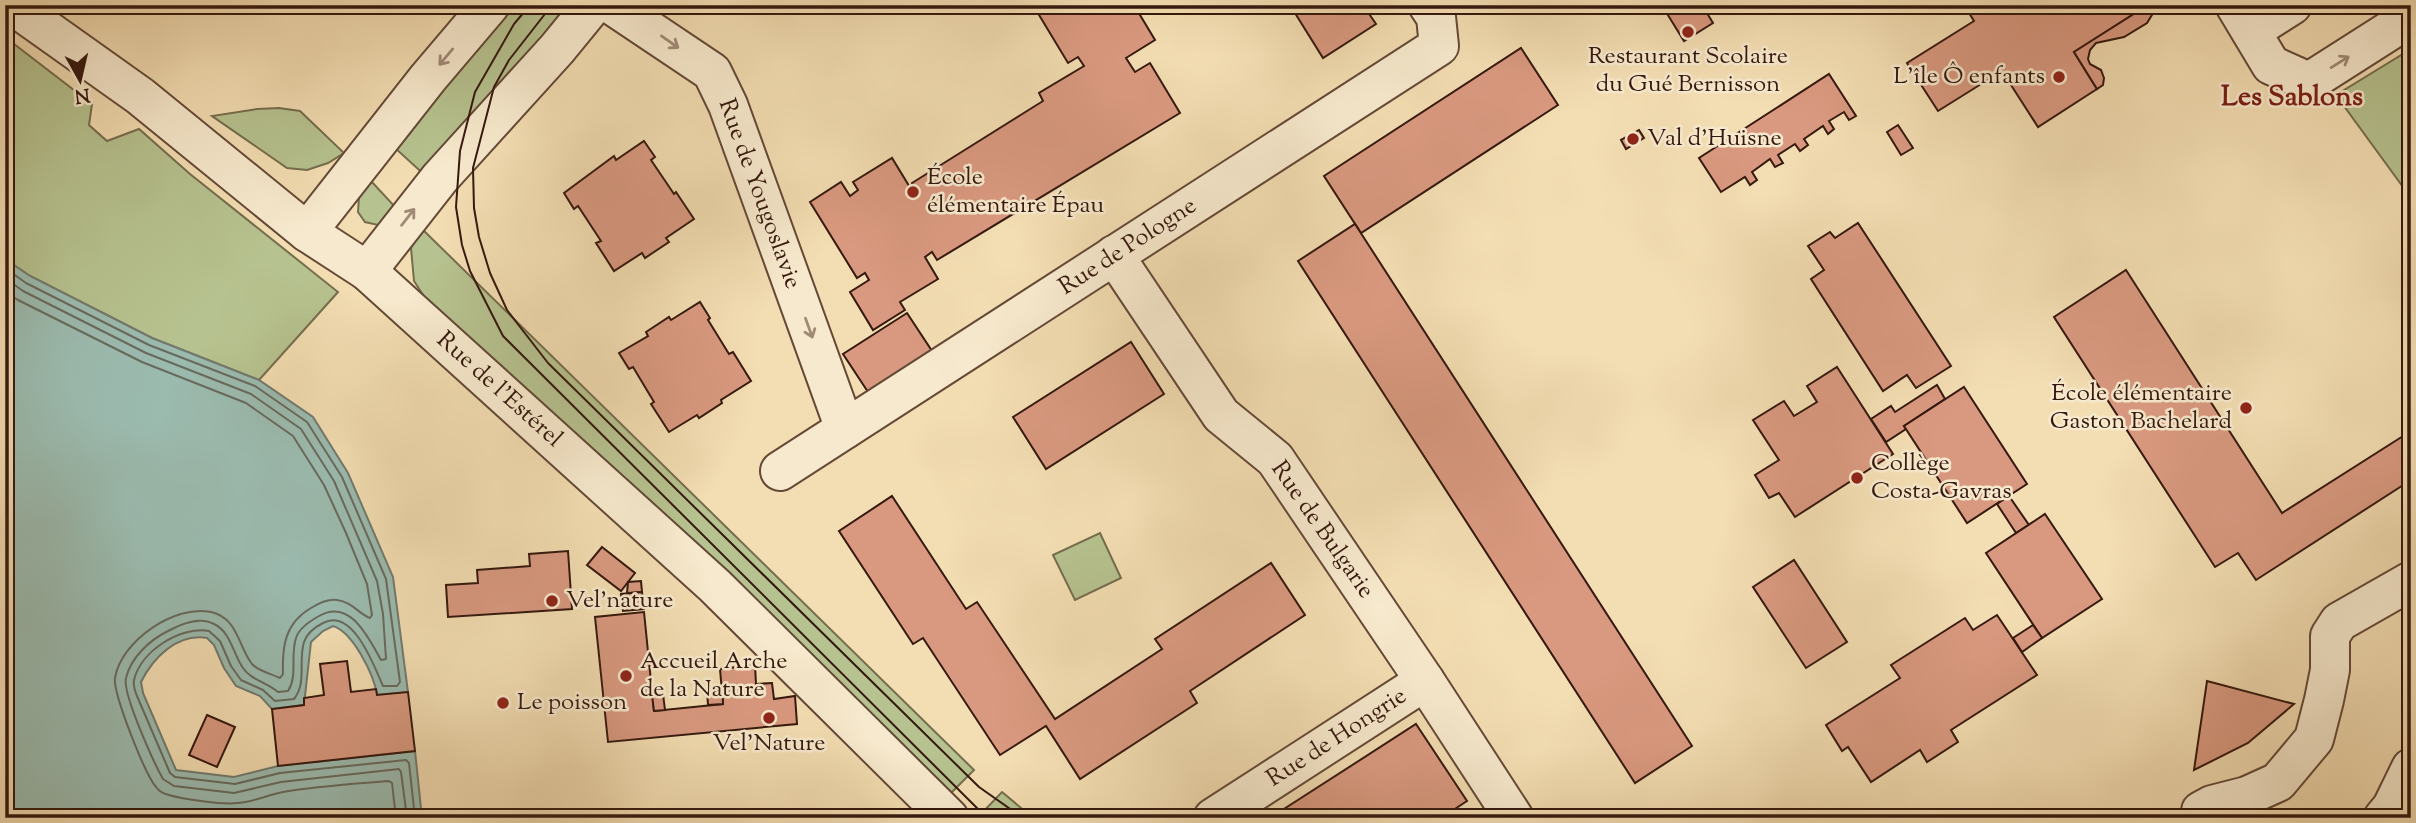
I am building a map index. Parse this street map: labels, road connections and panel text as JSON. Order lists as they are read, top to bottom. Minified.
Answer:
{"streets":{"street":["Rue de Yougoslavie","Rue de Pologne","Rue de l'Estérel","Rue de Bulgarie","Rue de Hongrie"]},"crossings":[["Rue de Yougoslavie","Rue de Pologne"],["Rue de Pologne","Rue de Bulgarie"],["Rue de Bulgarie","Rue de Hongrie"]],"one_way":["Rue de Yougoslavie"],"districts":["Les Sablons"],"places":["Restaurant Scolaire du Gué Bernisson","L'île Ô enfants","Val d'Huisne","École élémentaire Épau","École élémentaire Gaston Bachelard","Collège Costa-Gavras","Vel'nature","Accueil Arche de la Nature","Le poisson","Vel'Nature"],"north":"bottom"}
